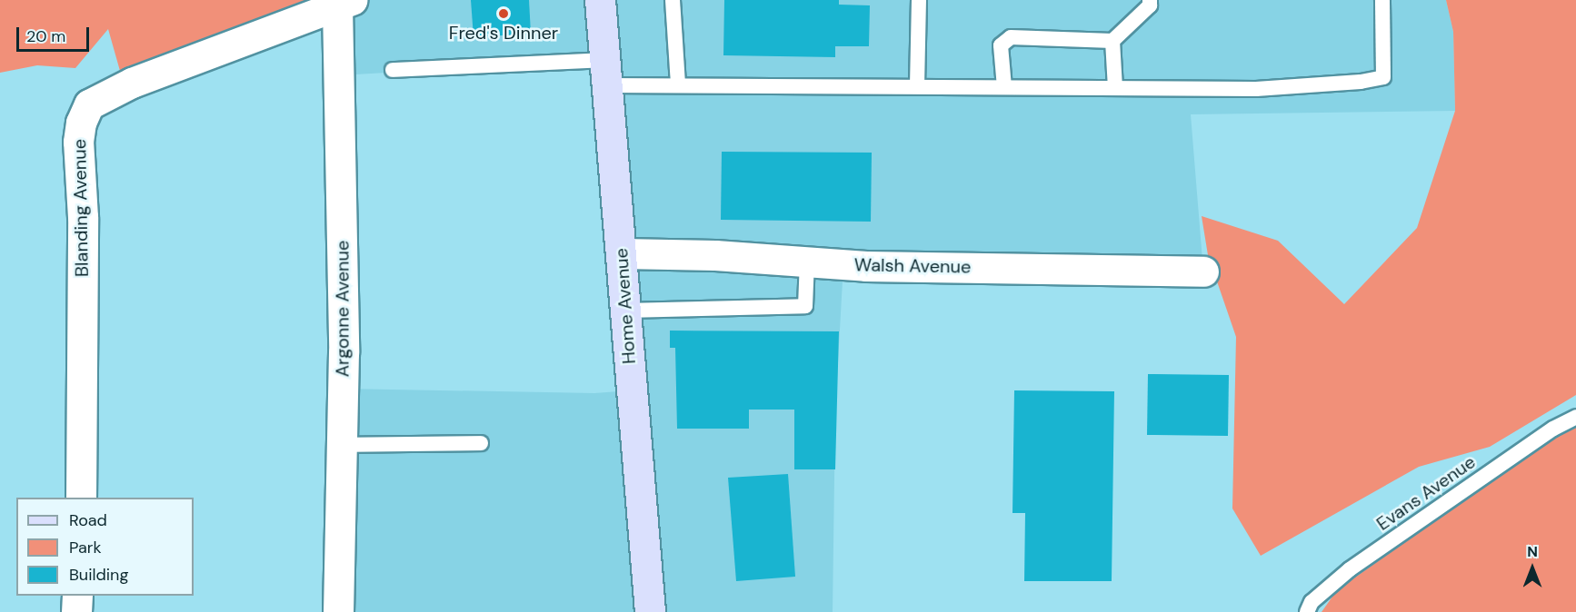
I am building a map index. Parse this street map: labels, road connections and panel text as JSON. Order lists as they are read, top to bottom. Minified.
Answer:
{"streets":{"street":["Blanding Avenue","Walsh Avenue","Home Avenue","Argonne Avenue"],"lane":["Evans Avenue"]},"crossings":[["Blanding Avenue","Argonne Avenue"],["Walsh Avenue","Home Avenue"]],"places":["Fred's Dinner"],"legend":["Road","Park","Building"],"scale_bar":"20 m","north":"top"}
